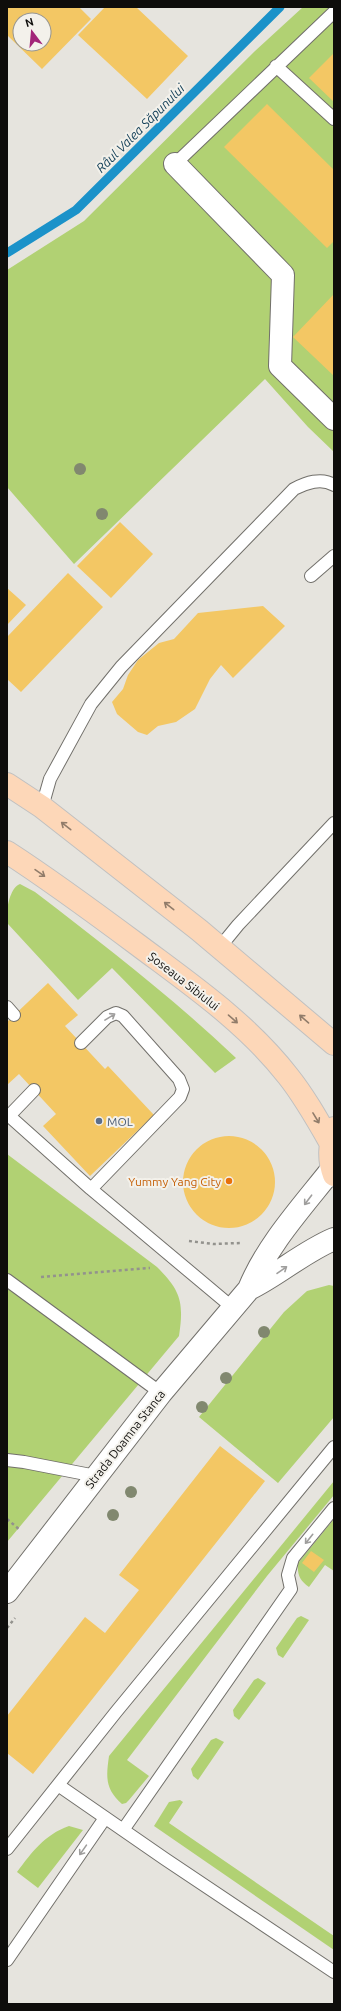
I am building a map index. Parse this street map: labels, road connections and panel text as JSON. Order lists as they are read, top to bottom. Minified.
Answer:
{"streets":{"main road":["Șoseaua Sibiului"],"street":["Strada Doamna Stanca"]},"crossings":[["Șoseaua Sibiului","Strada Doamna Stanca"]],"water":["Râul Valea Săpunului"],"places":["MOL","Yummy Yang City"],"north":"top"}
